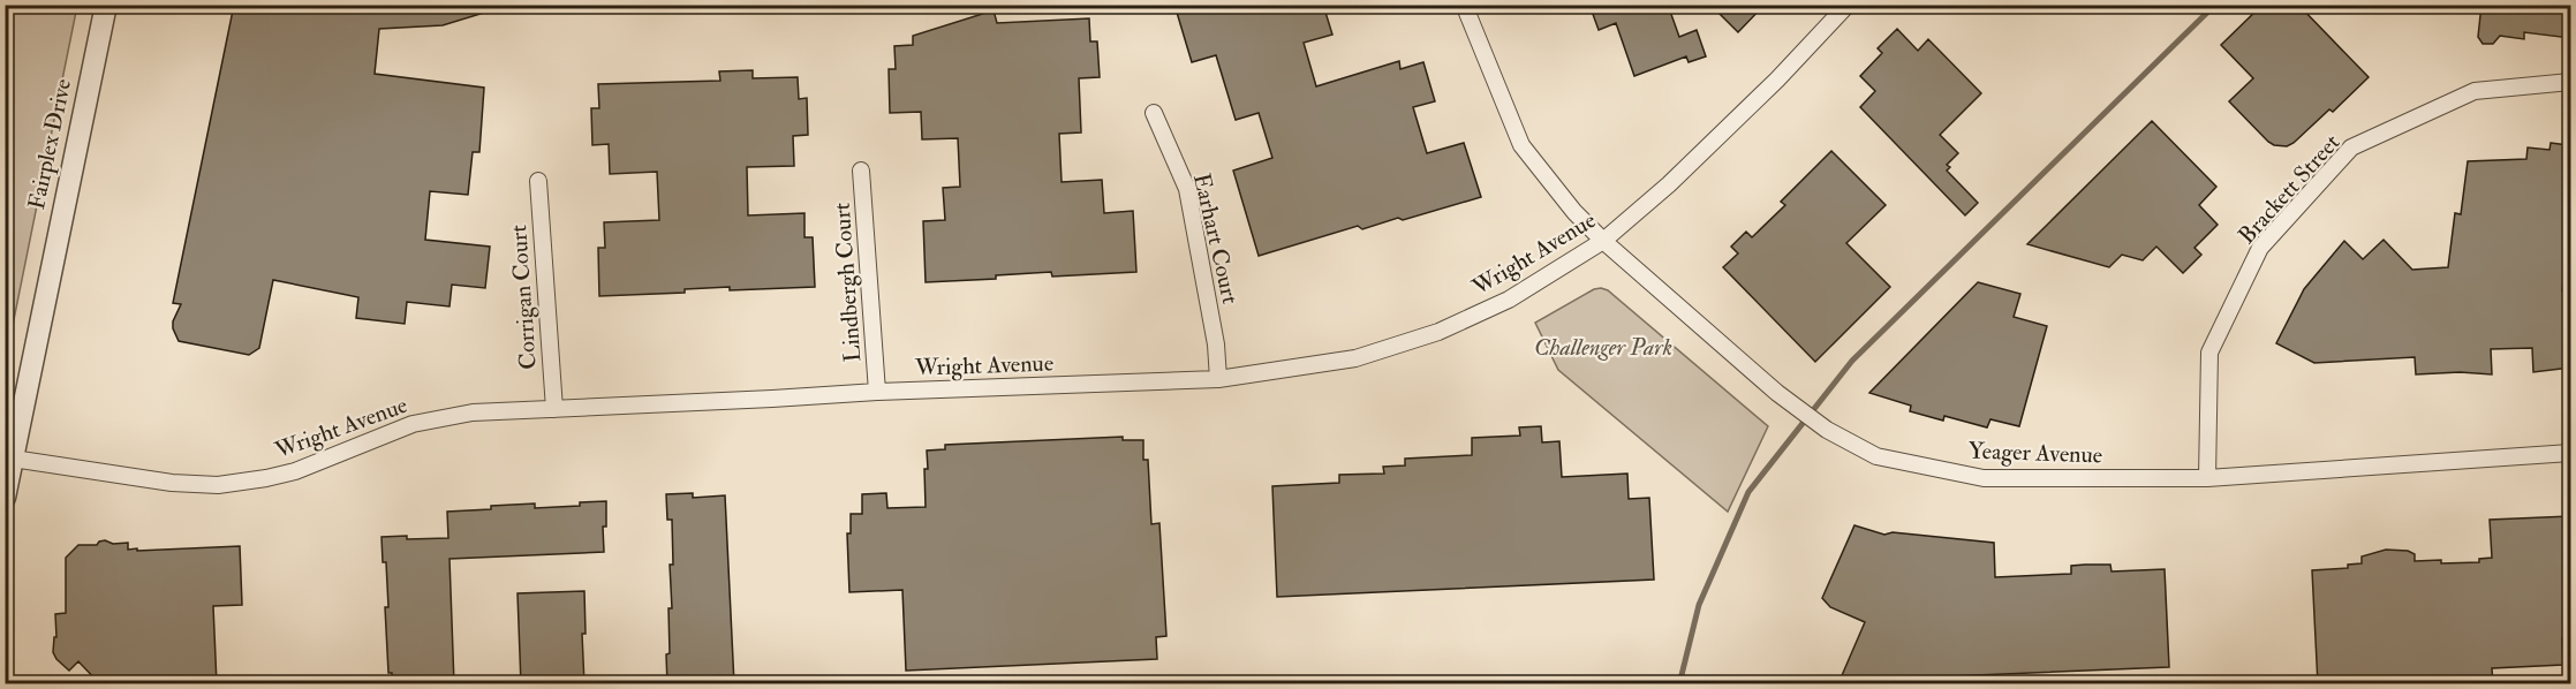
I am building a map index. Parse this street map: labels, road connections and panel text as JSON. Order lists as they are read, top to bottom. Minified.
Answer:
{"streets":{"street":["Fairplex Drive","Brackett Street","Earhart Court","Wright Avenue","Lindbergh Court","Corrigan Court","Yeager Avenue"]},"crossings":[["Fairplex Drive","Wright Avenue"],["Brackett Street","Yeager Avenue"],["Earhart Court","Wright Avenue"],["Wright Avenue","Lindbergh Court"],["Wright Avenue","Corrigan Court"],["Wright Avenue","Yeager Avenue"]],"parks":["Challenger Park"]}
